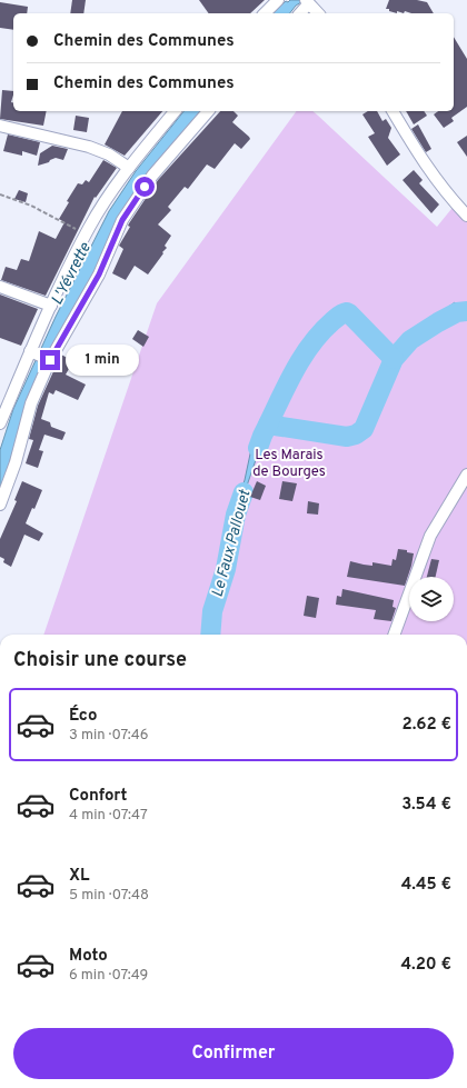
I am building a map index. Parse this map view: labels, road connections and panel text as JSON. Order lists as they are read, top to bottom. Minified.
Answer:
{"water":["L'Yévrette","Le Faux Pallouet"],"parks":["Les Marais de Bourges"],"page":{"banner":["Chemin des Communes","Chemin des Communes"],"bubble":"1 min","heading":"Choisir une course","list":[{"name":"Éco","note":"3 min · 07:46","value":"2.62 €"},{"name":"Confort","note":"4 min · 07:47","value":"3.54 €"},{"name":"XL","note":"5 min · 07:48","value":"4.45 €"},{"name":"Moto","note":"6 min · 07:49","value":"4.20 €"}],"buttons":"Confirmer"}}
